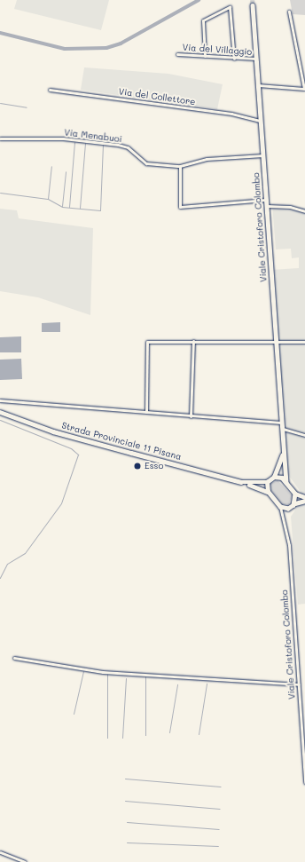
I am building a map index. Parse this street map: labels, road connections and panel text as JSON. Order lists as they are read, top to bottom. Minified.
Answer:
{"streets":{"street":["Via del Villaggio","Via del Collettore","Via Menabuoi","Viale Cristoforo Colombo","Strada Provinciale 11 Pisana"]},"crossings":[["Via del Villaggio","Viale Cristoforo Colombo"],["Via del Collettore","Viale Cristoforo Colombo"],["Via Menabuoi","Viale Cristoforo Colombo"],["Viale Cristoforo Colombo","Strada Provinciale 11 Pisana"]],"places":["Esso"]}
